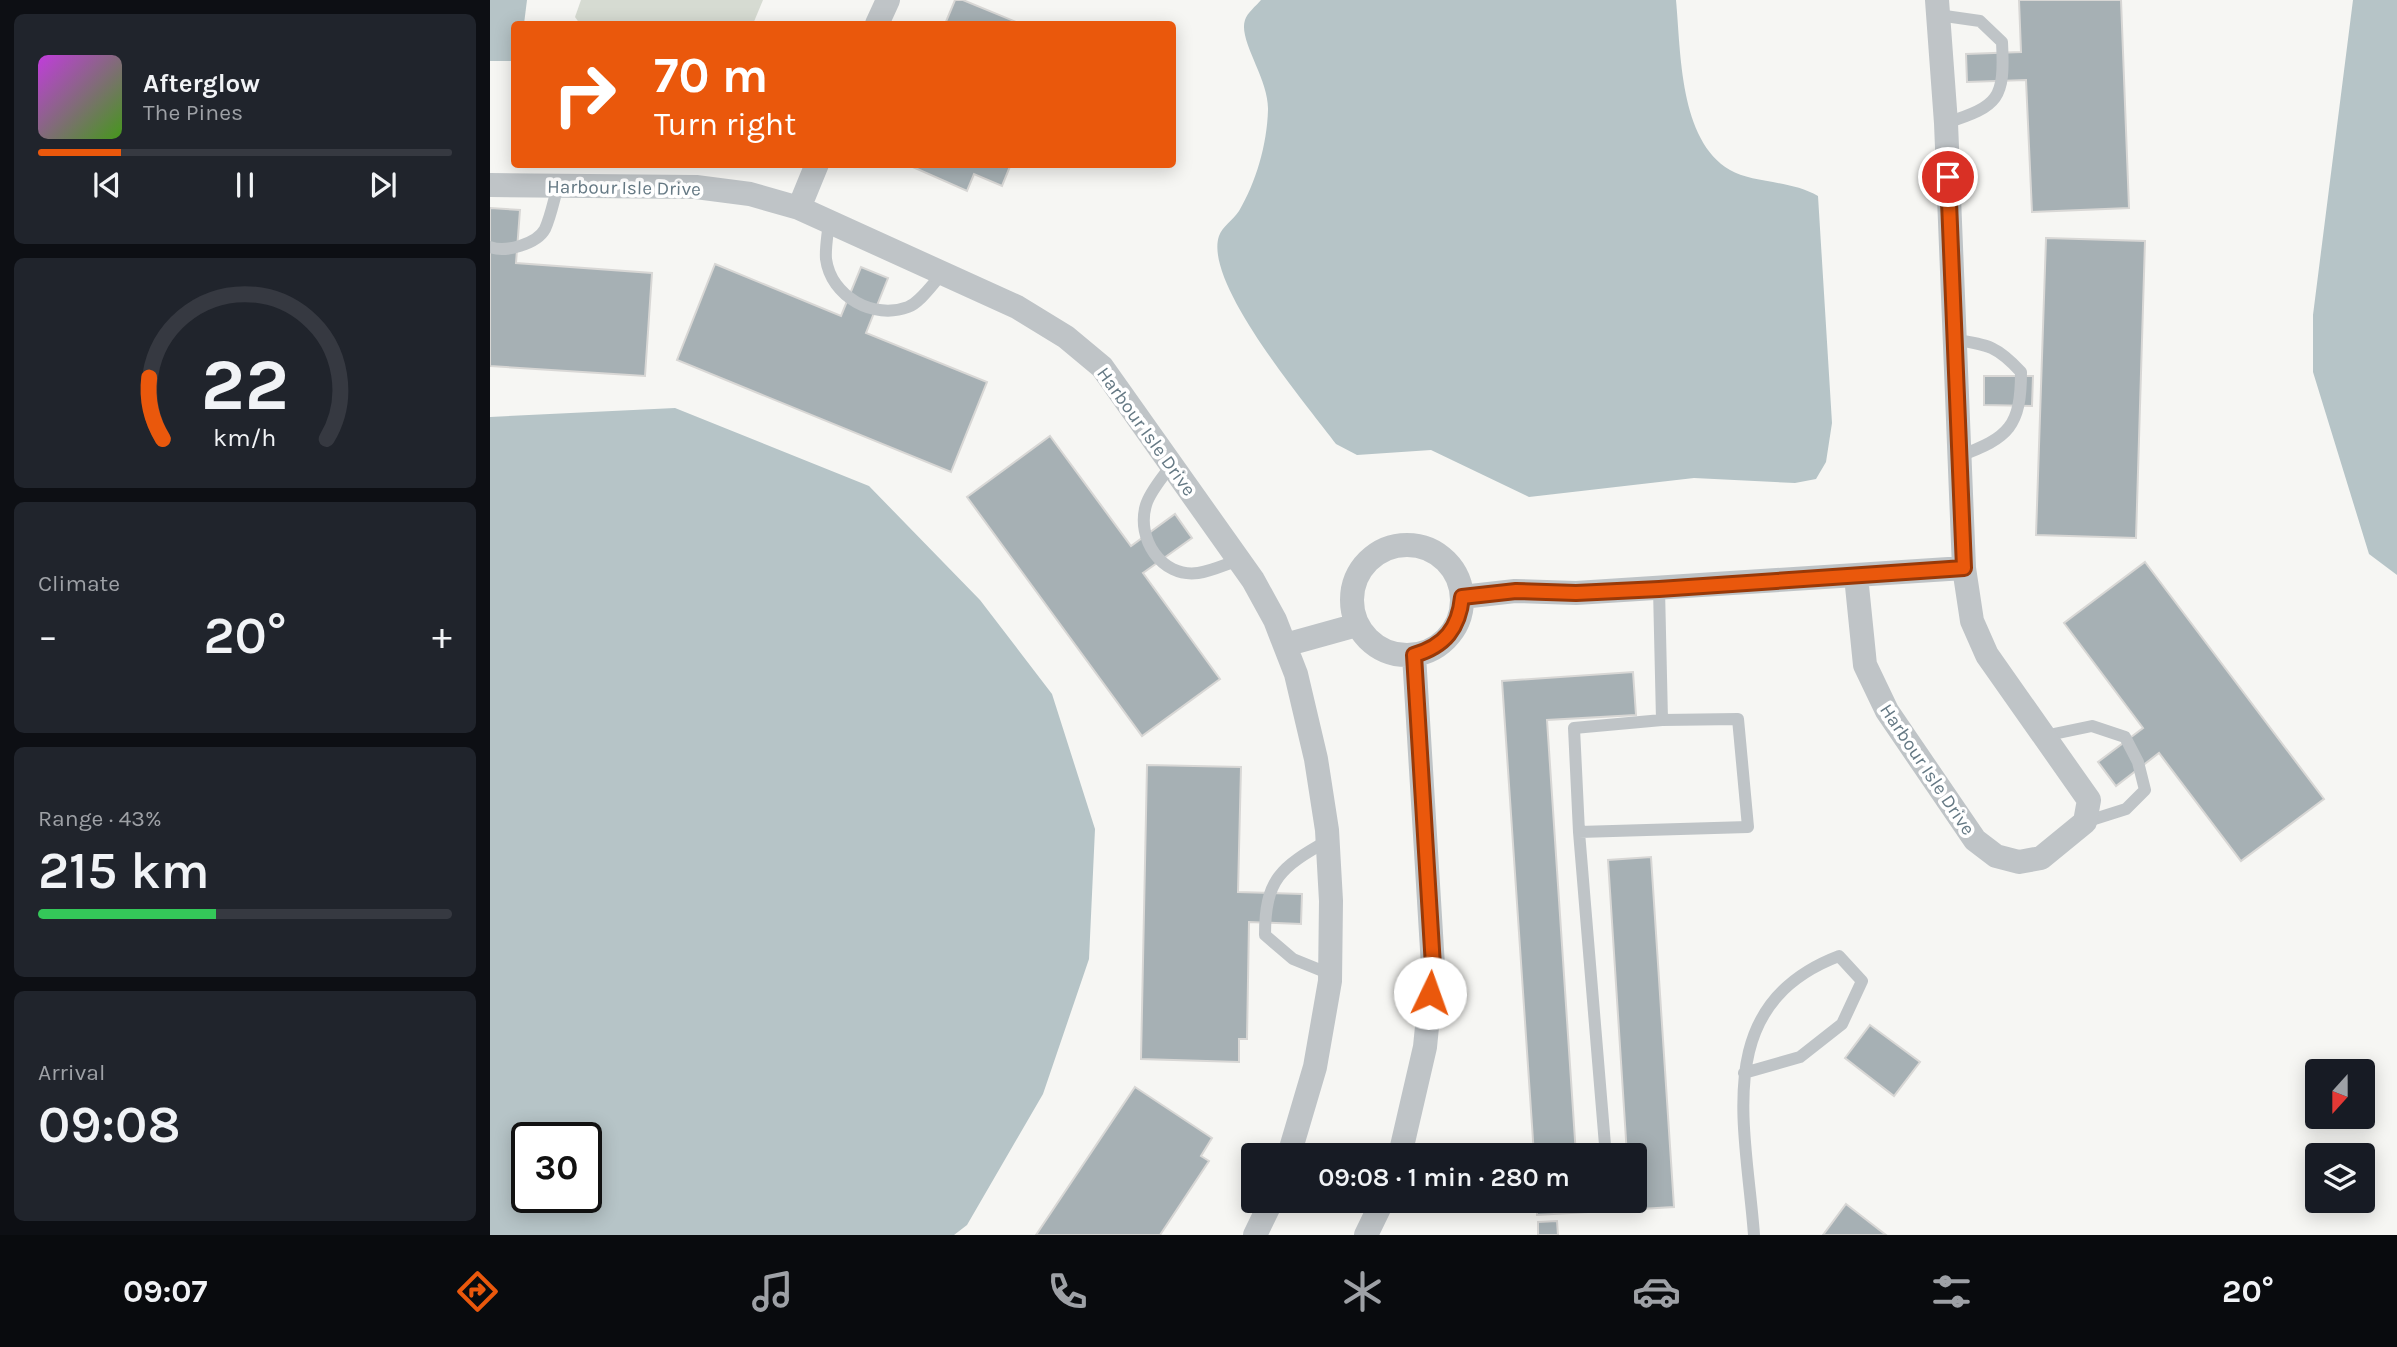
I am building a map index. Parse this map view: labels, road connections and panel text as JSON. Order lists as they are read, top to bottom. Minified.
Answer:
{"streets":{"street":["Harbour Isle Drive"]},"north":"bottom","page":{"turn":["70 m","Turn right"],"song":["Afterglow","The Pines"],"tile":["Climate",["Range · 43%","215 km"],["Arrival","09:08"]],"heat":["−","20°","+"],"limit":"30","trip":"09:08 · 1 min · 280 m","tabs":["09:07","20°"],"gauge":["22","km/h"]}}
